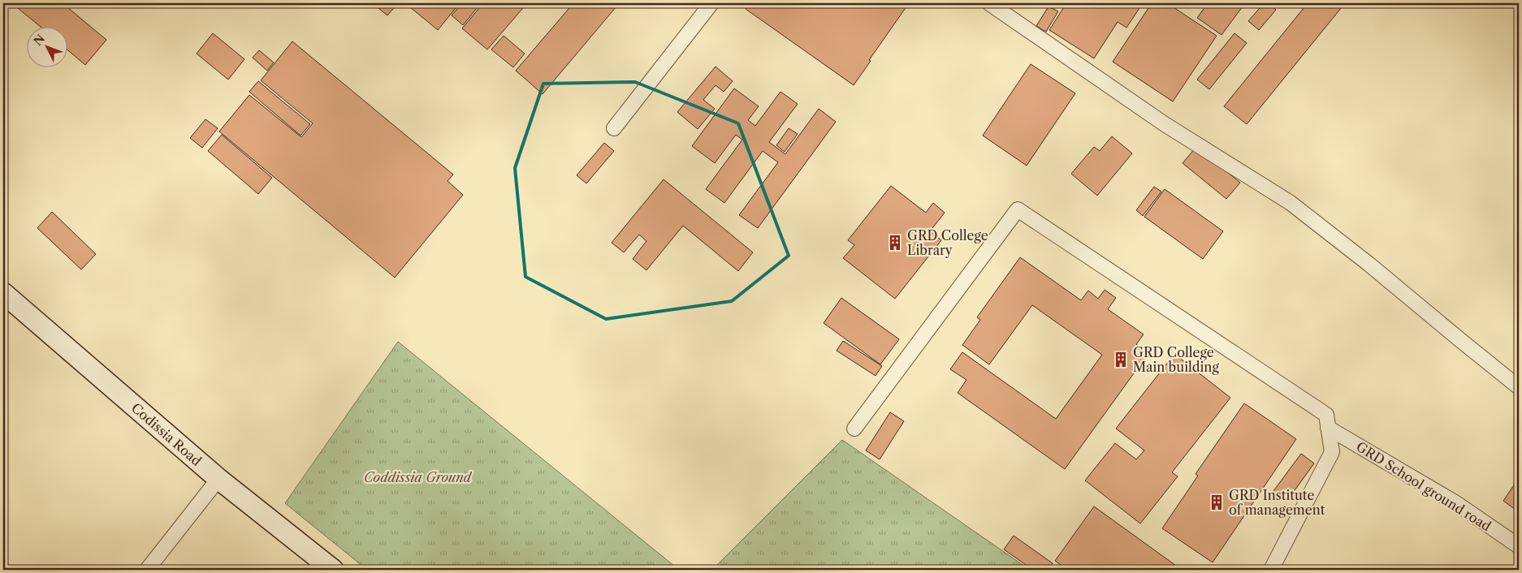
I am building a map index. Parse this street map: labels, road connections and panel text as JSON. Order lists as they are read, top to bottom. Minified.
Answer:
{"streets":{"street":["Codissia Road","GRD School ground road"]},"parks":["Coddissia Ground"],"places":{"building":["GRD College Library","GRD College Main building","GRD Institute of management"]},"north":"top left"}
